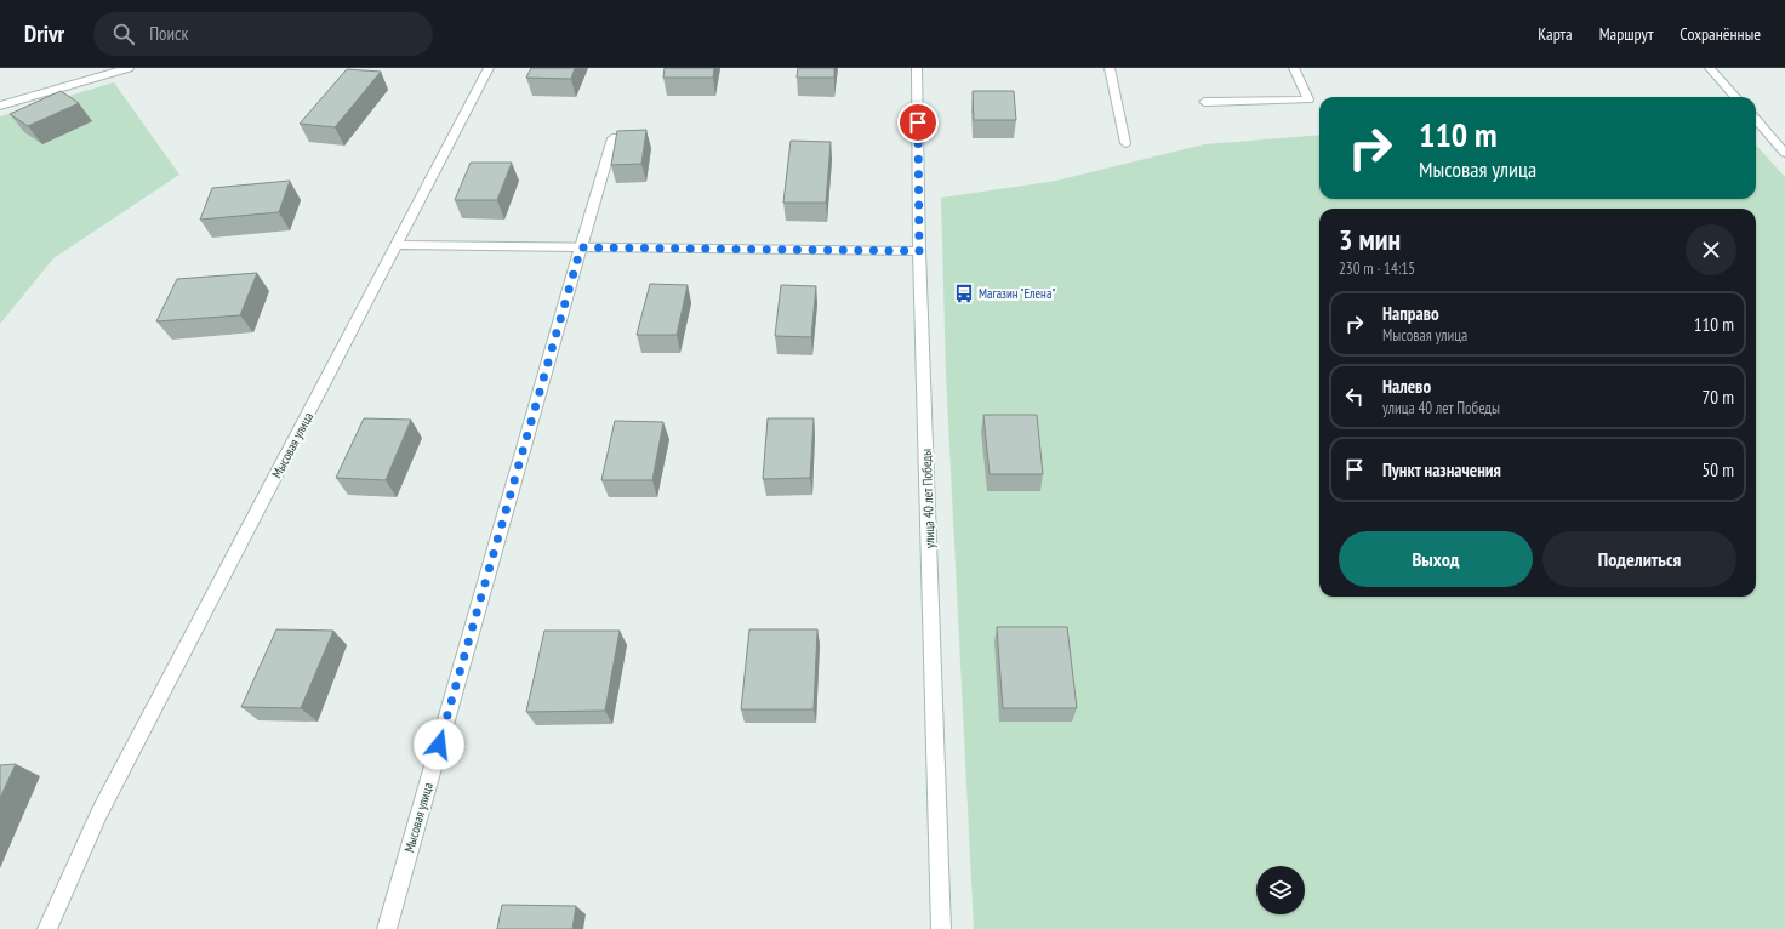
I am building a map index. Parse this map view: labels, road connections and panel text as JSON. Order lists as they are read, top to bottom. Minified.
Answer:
{"streets":{"street":["Мысовая улица","улица 40 лет Победы"]},"places":{"bus stop":["Магазин \"Елена\""]},"page":{"header":"Drivr","search":"Поиск","nav":["Карта","Маршрут","Сохранённые"],"turn":["110 m","Мысовая улица"],"heading":["3 мин","230 m · 14:15"],"list":[{"name":"Направо","note":"Мысовая улица","value":"110 m"},{"name":"Налево","note":"улица 40 лет Победы","value":"70 m"},{"name":"Пункт назначения","value":"50 m"}],"buttons":["Выход","Поделиться"]}}
